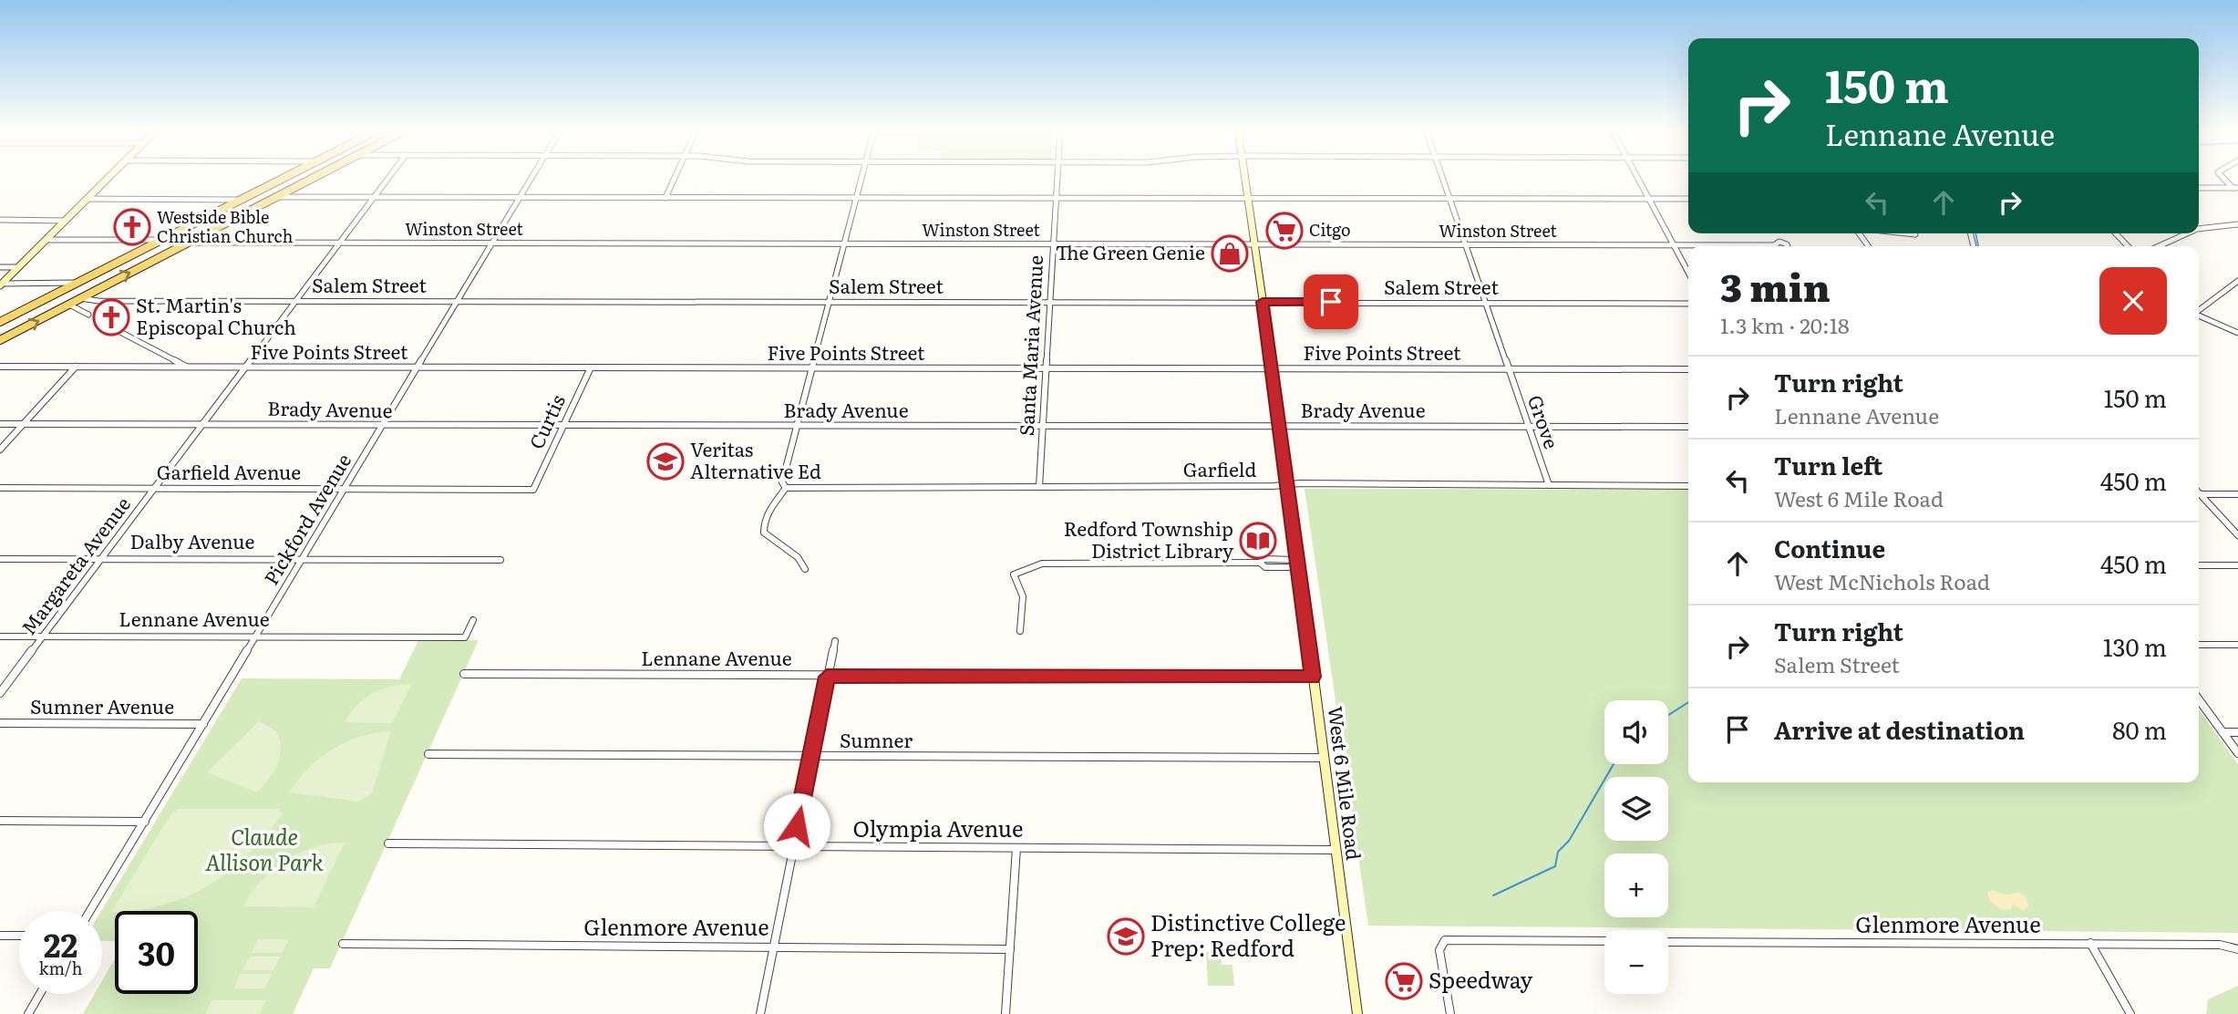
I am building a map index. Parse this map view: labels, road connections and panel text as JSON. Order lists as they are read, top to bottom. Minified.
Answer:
{"streets":{"main road":["West 6 Mile Road"],"street":["Winston Street","Salem Street","Santa Maria Avenue","Five Points Street","Brady Avenue","Curtis","Grove","Garfield","Garfield Avenue","Pickford Avenue","Dalby Avenue","Margareta Avenue","Lennane Avenue","Sumner Avenue","Sumner","Olympia Avenue","Glenmore Avenue"]},"crossings":[["Winston Street","Santa Maria Avenue"],["Winston Street","Grove"],["Winston Street","Pickford Avenue"],["Winston Street","Margareta Avenue"],["Winston Street","West 6 Mile Road"],["Salem Street","Santa Maria Avenue"],["Salem Street","Grove"],["Salem Street","Pickford Avenue"],["Salem Street","Margareta Avenue"],["Salem Street","West 6 Mile Road"],["Santa Maria Avenue","Five Points Street"],["Santa Maria Avenue","Brady Avenue"],["Santa Maria Avenue","Garfield"],["Five Points Street","Curtis"],["Five Points Street","Grove"],["Five Points Street","Pickford Avenue"],["Five Points Street","Margareta Avenue"],["Five Points Street","West 6 Mile Road"],["Brady Avenue","Curtis"],["Brady Avenue","Grove"],["Brady Avenue","Pickford Avenue"],["Brady Avenue","Margareta Avenue"],["Brady Avenue","West 6 Mile Road"],["Curtis","Garfield Avenue"],["Grove","Garfield"],["Garfield","West 6 Mile Road"],["Garfield Avenue","Pickford Avenue"],["Garfield Avenue","Margareta Avenue"],["Pickford Avenue","Dalby Avenue"],["Pickford Avenue","Lennane Avenue"],["Pickford Avenue","Sumner Avenue"],["Dalby Avenue","Margareta Avenue"],["Margareta Avenue","Lennane Avenue"],["Lennane Avenue","West 6 Mile Road"],["Sumner","West 6 Mile Road"],["West 6 Mile Road","Olympia Avenue"]],"parks":["Claude Allison Park"],"places":{"church":["Westside Bible Christian Church","St. Martin's Episcopal Church"],"supermarket":["Citgo","Speedway"],"shop":["The Green Genie"],"school or university":["Veritas Alternative Ed","Distinctive College Prep: Redford"],"library":["Redford Township District Library"]},"page":{"turn":["150 m","Lennane Avenue"],"heading":["3 min","1.3 km · 20:18"],"list":[{"name":"Turn right","note":"Lennane Avenue","value":"150 m"},{"name":"Turn left","note":"West 6 Mile Road","value":"450 m"},{"name":"Continue","note":"West McNichols Road","value":"450 m"},{"name":"Turn right","note":"Salem Street","value":"130 m"},{"name":"Arrive at destination","value":"80 m"}],"map_buttons":["+","−"],"speed":"22 km/h","limit":"30"}}
